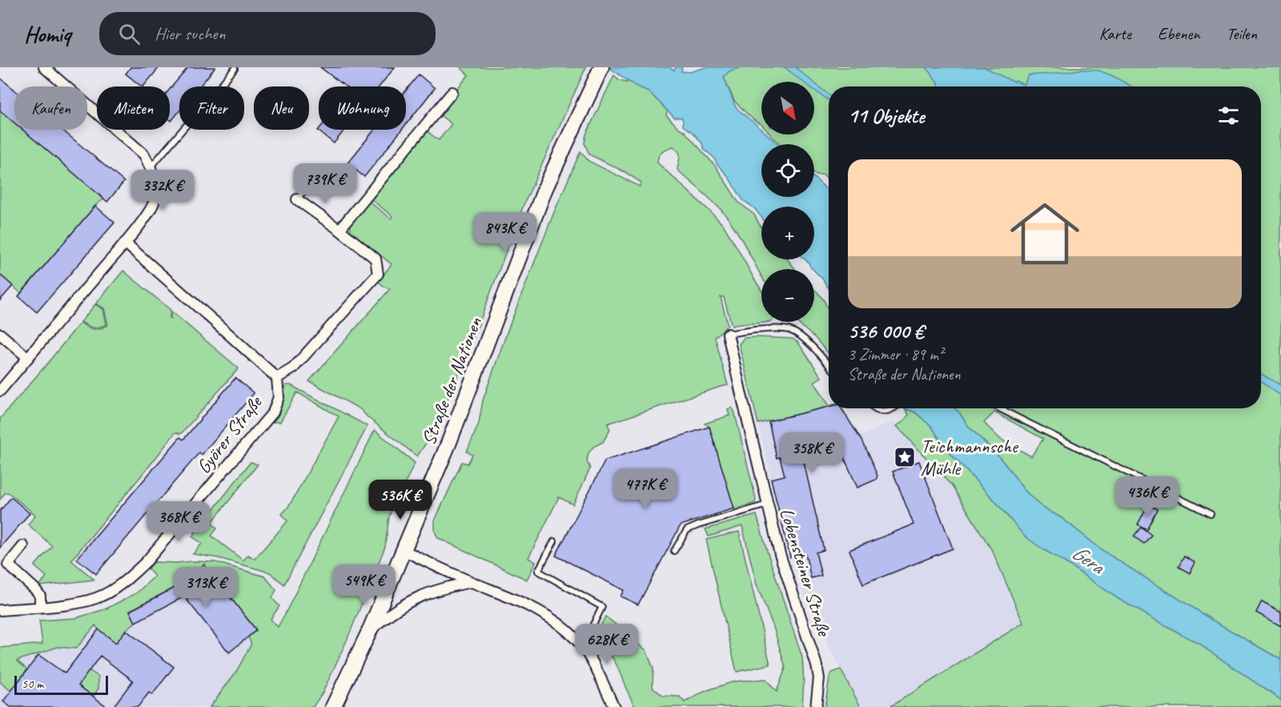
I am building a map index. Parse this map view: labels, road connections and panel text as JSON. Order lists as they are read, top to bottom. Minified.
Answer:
{"streets":{"main road":["Straße der Nationen"],"street":["Györer Straße","Lobensteiner Straße"]},"water":["Gera"],"places":{"place":["Teichmannsche Mühle"]},"scale_bar":"50 m","north":"bottom right","page":{"header":"Homiq","search":"Hier suchen","nav":["Karte","Ebenen","Teilen"],"map_buttons":["+","−"],"chip":["Kaufen","Mieten","Filter","Neu","Wohnung"],"heading":"11 Objekte","list":[{"name":"536 000 €","note":"3 Zimmer · 89 m² · Straße der Nationen"}],"price":["739K €","332K €","843K €","358K €","477K €","436K €","536K €","368K €","549K €","313K €","628K €"],"scale":"50 m"}}
